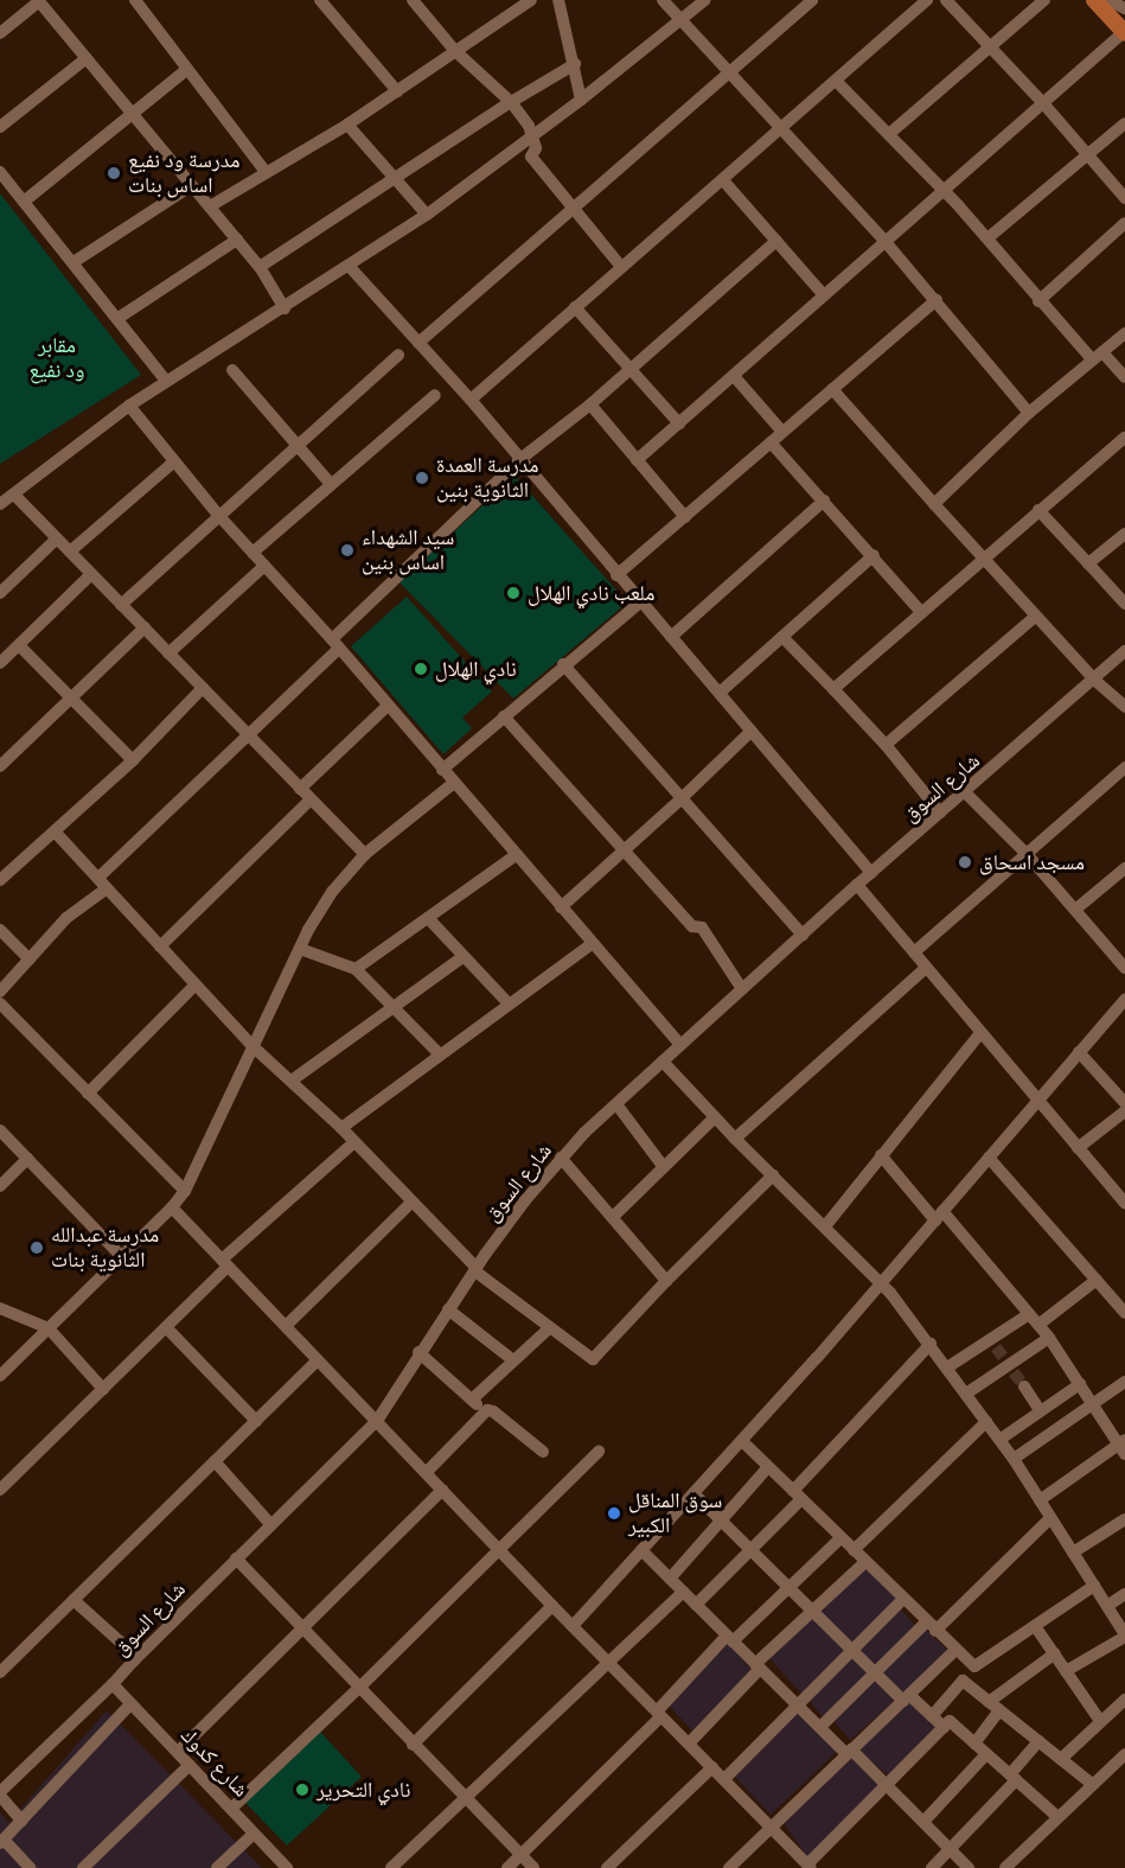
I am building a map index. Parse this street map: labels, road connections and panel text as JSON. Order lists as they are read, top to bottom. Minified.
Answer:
{"streets":{"street":["شارع السوق","شارع كدوك"]},"crossings":[["شارع السوق","شارع كدوك"]],"parks":["مقابر ود نفيع"],"places":["مدرسة ود نفيع اساس بنات","مدرسة العمدة الثانوية بنين","سيد الشهداء اساس بنين","ملعب نادي الهلال","نادي الهلال","مسجد اسحاق","مدرسة عبدالله الثانوية بنات","سوق المناقل الكبير","نادي التحرير"]}
